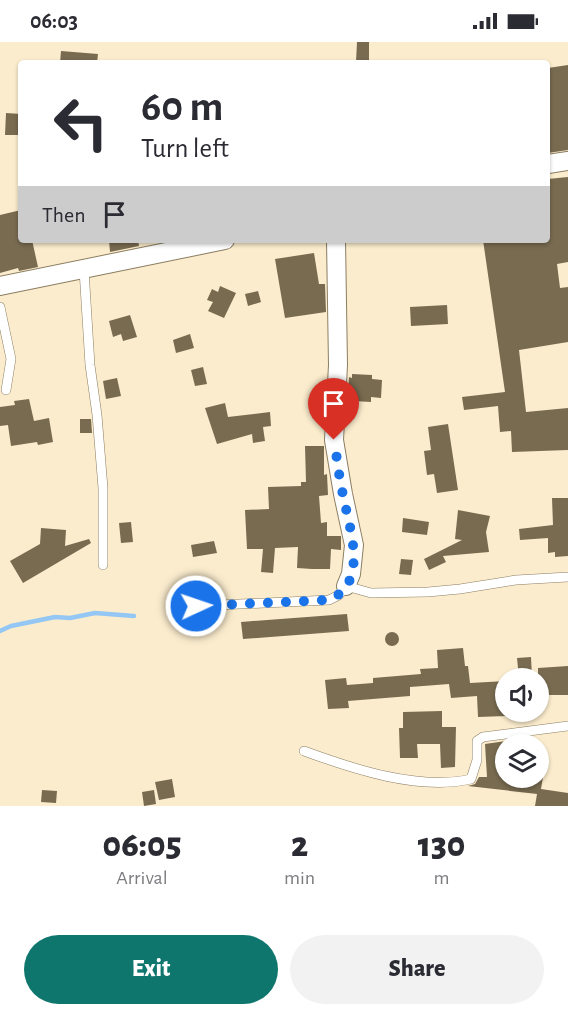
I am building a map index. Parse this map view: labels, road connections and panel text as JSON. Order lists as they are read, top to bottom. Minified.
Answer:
{"page":{"status":"06:03","turn":["60 m","Turn left"],"then":"Then","eta":["06:05","Arrival","2","min","130","m"],"buttons":["Exit","Share"]}}
